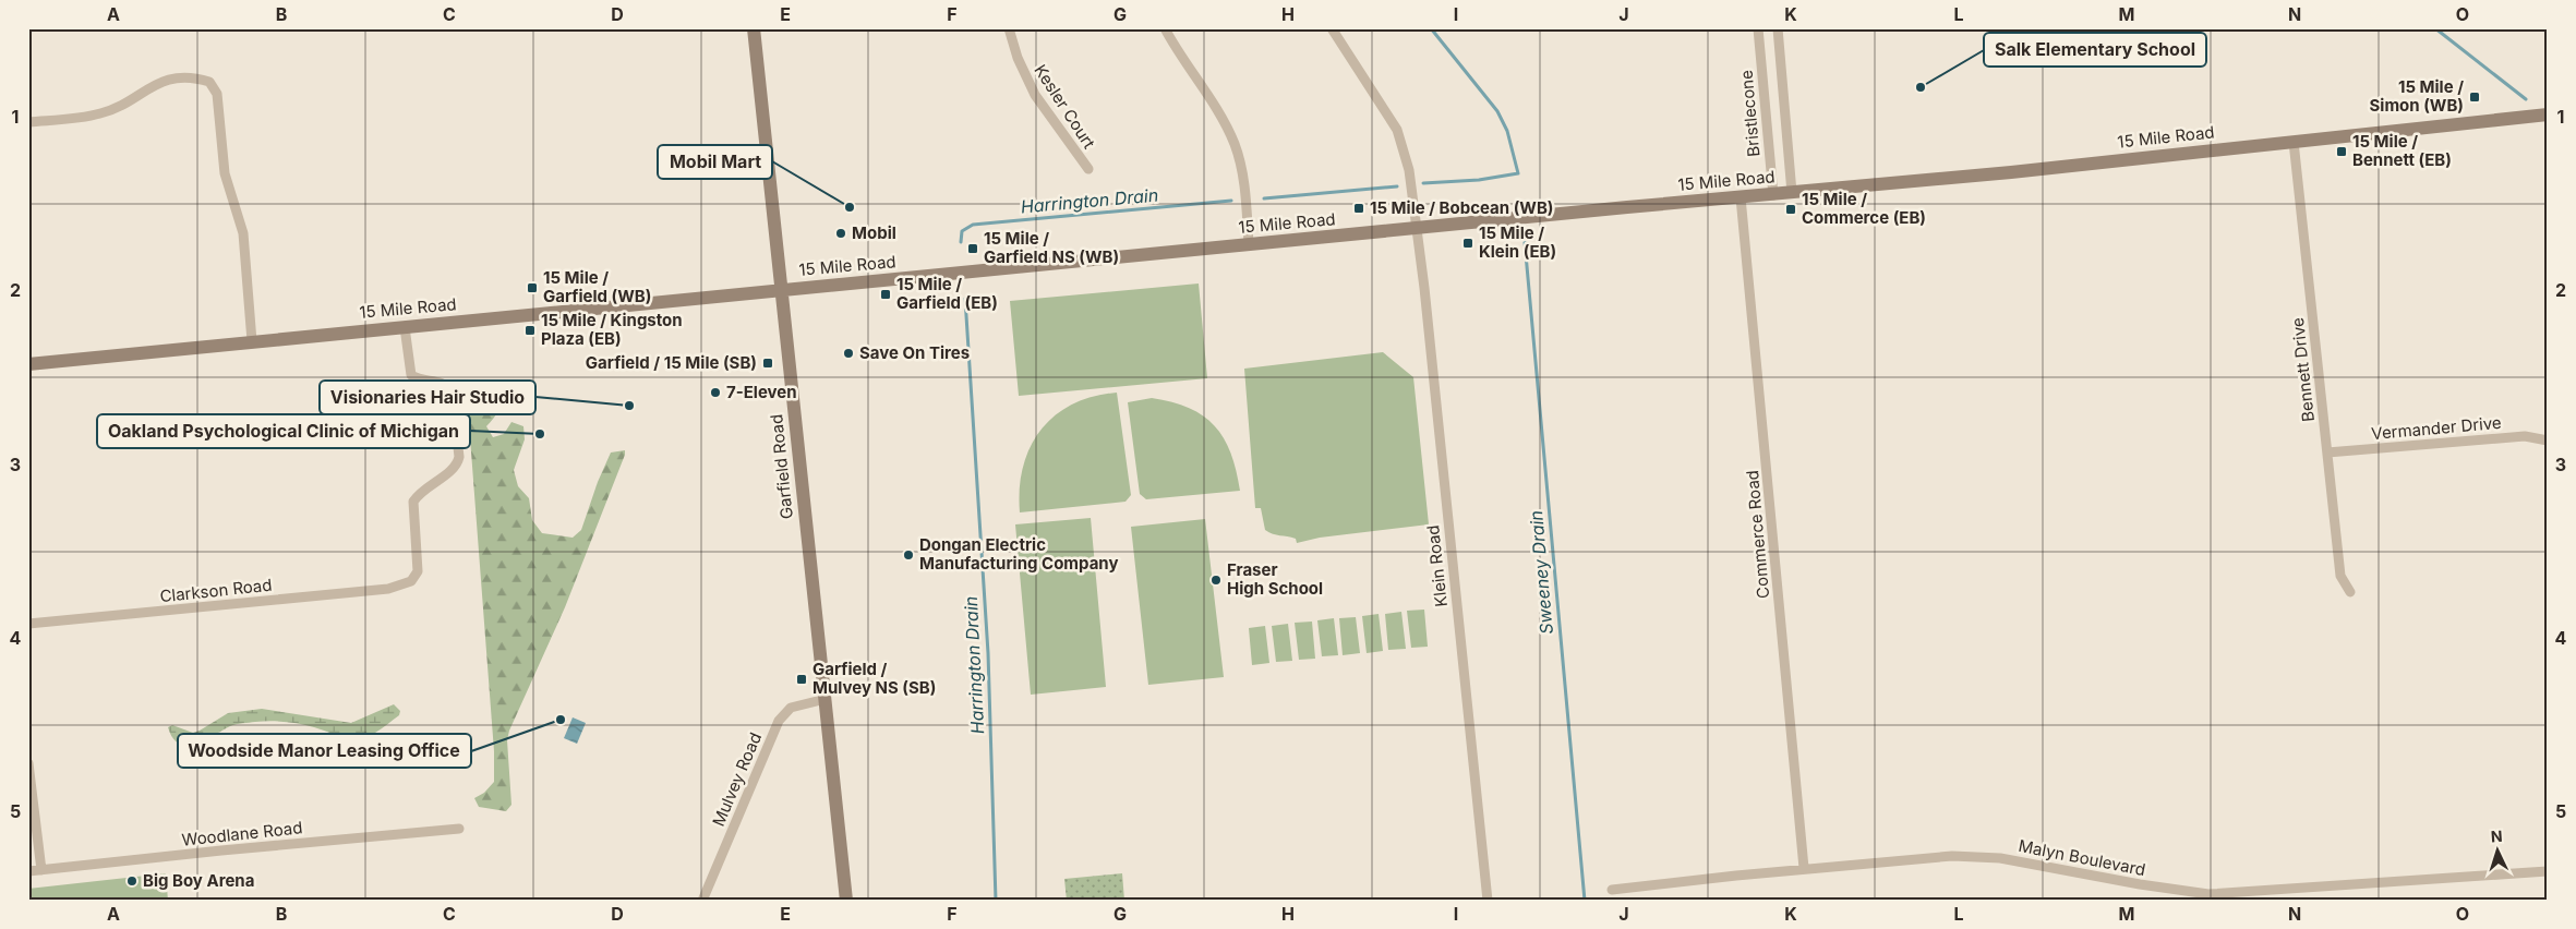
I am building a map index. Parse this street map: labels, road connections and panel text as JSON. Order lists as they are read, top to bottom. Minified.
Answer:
{"streets":{"main road":["15 Mile Road","Garfield Road"],"street":["Kesler Court","Bristlecone","Bennett Drive","Vermander Drive","Commerce Road","Klein Road","Clarkson Road","Mulvey Road","Woodlane Road","Malyn Boulevard"]},"crossings":[["Bristlecone","15 Mile Road"],["15 Mile Road","Bennett Drive"],["15 Mile Road","Garfield Road"],["15 Mile Road","Commerce Road"],["15 Mile Road","Klein Road"],["15 Mile Road","Clarkson Road"],["Bennett Drive","Vermander Drive"],["Garfield Road","Mulvey Road"],["Commerce Road","Malyn Boulevard"]],"water":["Harrington Drain","Sweeney Drain"],"places":{"other":["Salk Elementary School","Mobil Mart","Mobil","Save On Tires","7-Eleven","Visionaries Hair Studio","Oakland Psychological Clinic of Michigan","Dongan Electric Manufacturing Company","Fraser High School","Woodside Manor Leasing Office","Big Boy Arena"],"transit":["15 Mile / Simon (WB)","15 Mile / Bennett (EB)","15 Mile / Bobcean (WB)","15 Mile / Commerce (EB)","15 Mile / Klein (EB)","15 Mile / Garfield NS (WB)","15 Mile / Garfield (WB)","15 Mile / Garfield (EB)","15 Mile / Kingston Plaza (EB)","Garfield / 15 Mile (SB)","Garfield / Mulvey NS (SB)"]},"north":"top","grid":{"columns":["A","B","C","D","E","F","G","H","I","J","K","L","M","N","O"],"rows":["1","2","3","4","5"]}}
